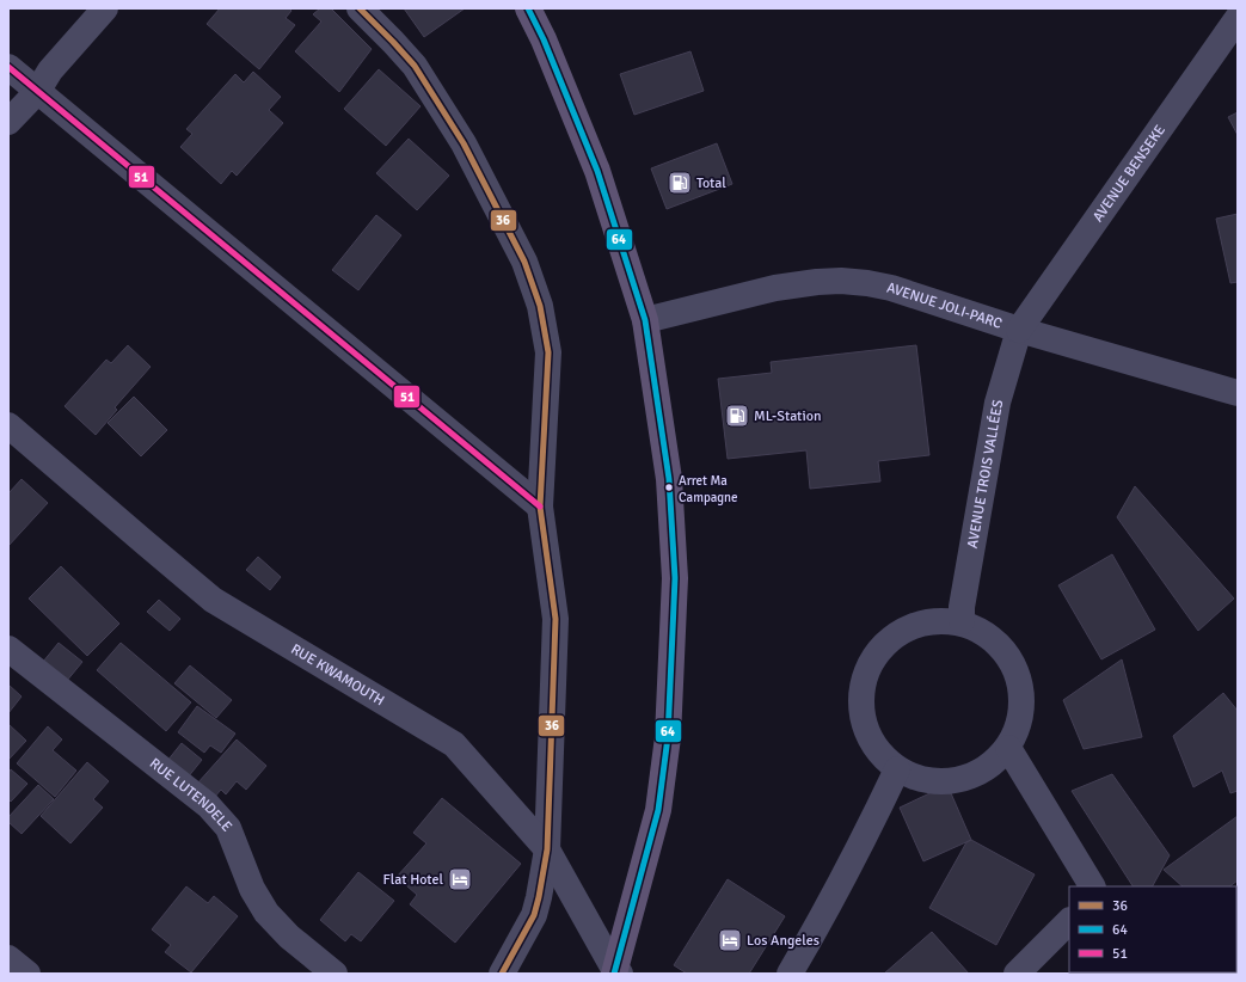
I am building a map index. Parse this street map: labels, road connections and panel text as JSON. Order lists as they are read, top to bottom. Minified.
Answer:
{"streets":{"street":["AVENUE BENSEKE","AVENUE JOLI-PARC","AVENUE TROIS VALLÉES","RUE KWAMOUTH","RUE LUTENDELE"]},"crossings":[["AVENUE BENSEKE","AVENUE JOLI-PARC"],["AVENUE BENSEKE","AVENUE TROIS VALLÉES"],["AVENUE JOLI-PARC","AVENUE TROIS VALLÉES"]],"places":{"fuel station":["Total","ML-Station"],"other":["Arret Ma Campagne"],"hotel":["Flat Hotel","Los Angeles"]},"lines":["transit line 36","transit line 64","transit line 51"],"legend":["36","64","51"]}
